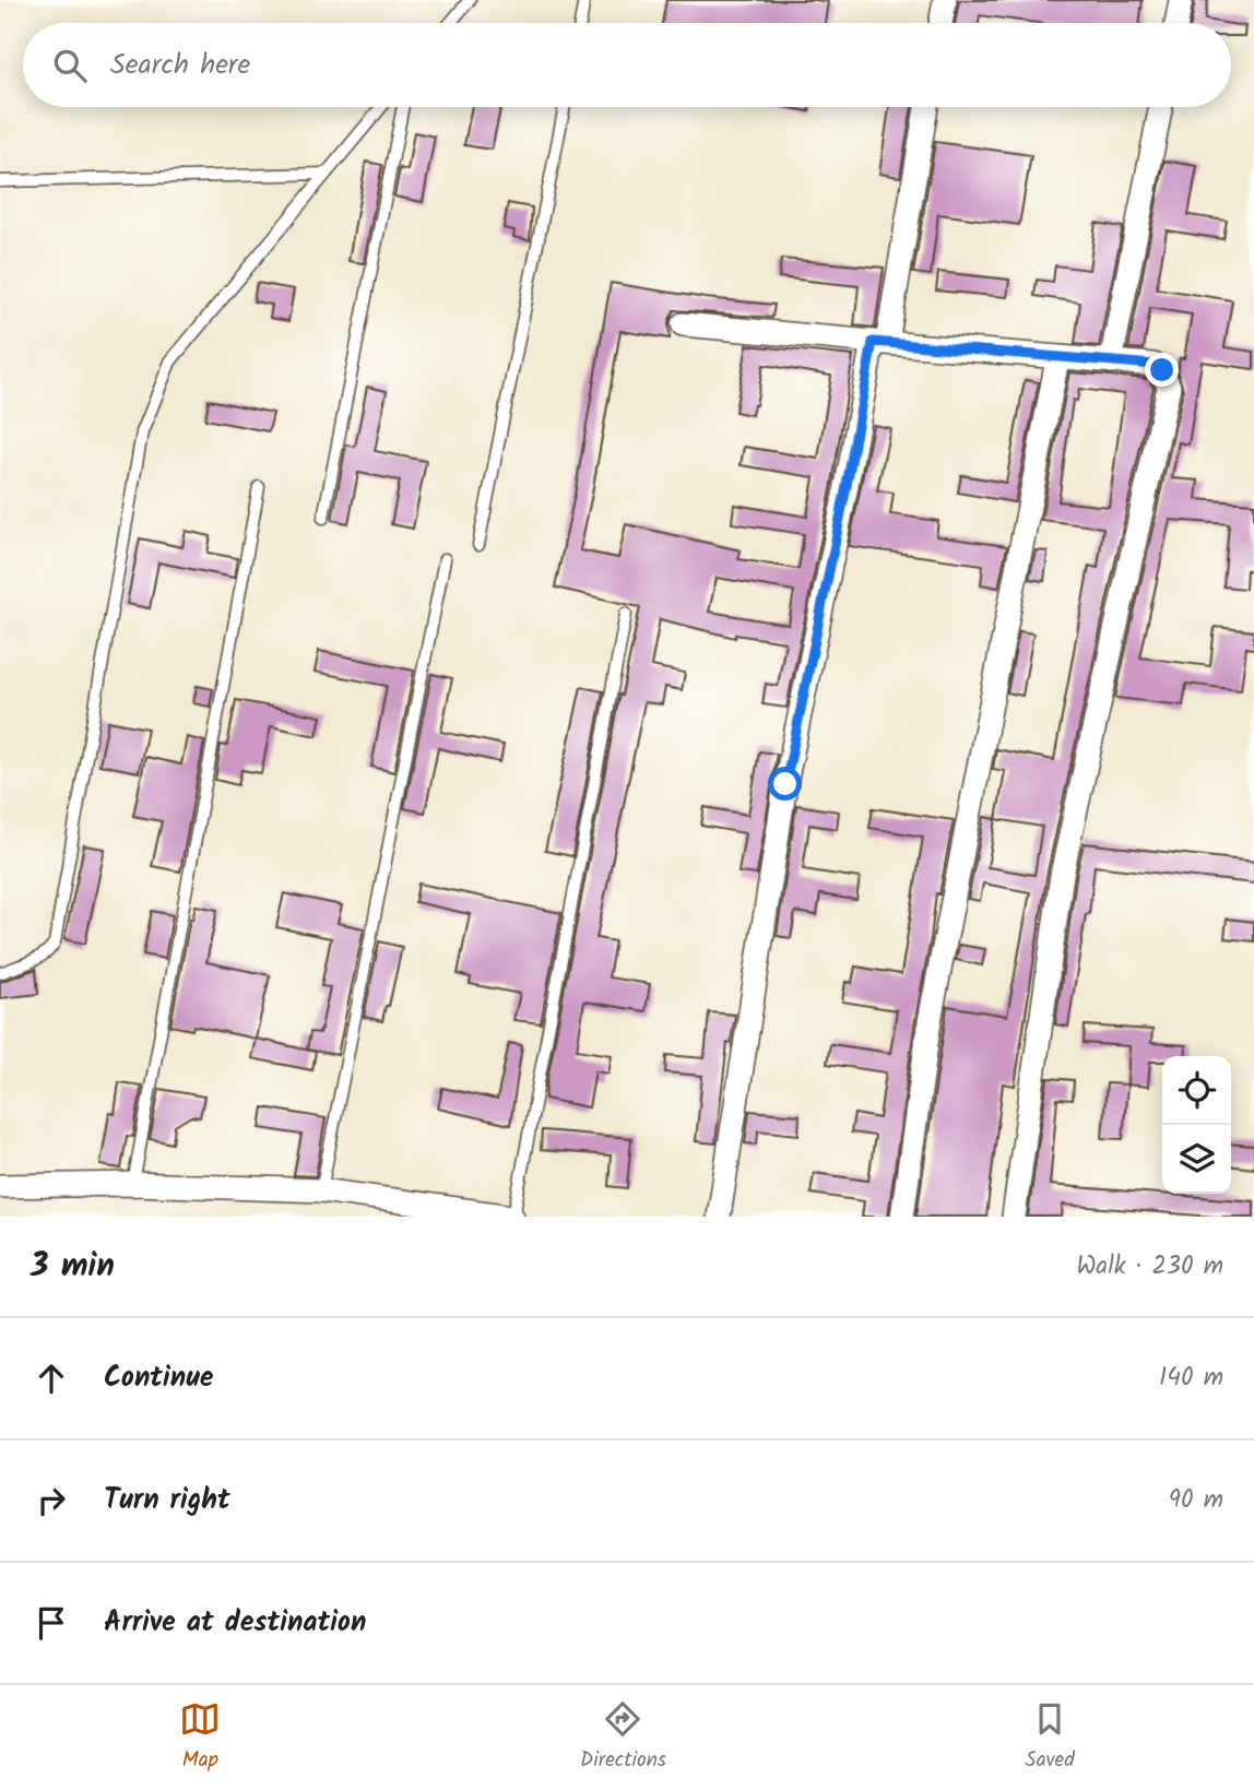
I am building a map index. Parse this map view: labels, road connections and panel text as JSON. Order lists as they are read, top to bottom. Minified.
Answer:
{"page":{"search":"Search here","heading":["3 min","Walk · 230 m"],"list":[["Continue","140 m"],["Turn right","90 m"],"Arrive at destination"],"nav":["Map","Directions","Saved"]}}
